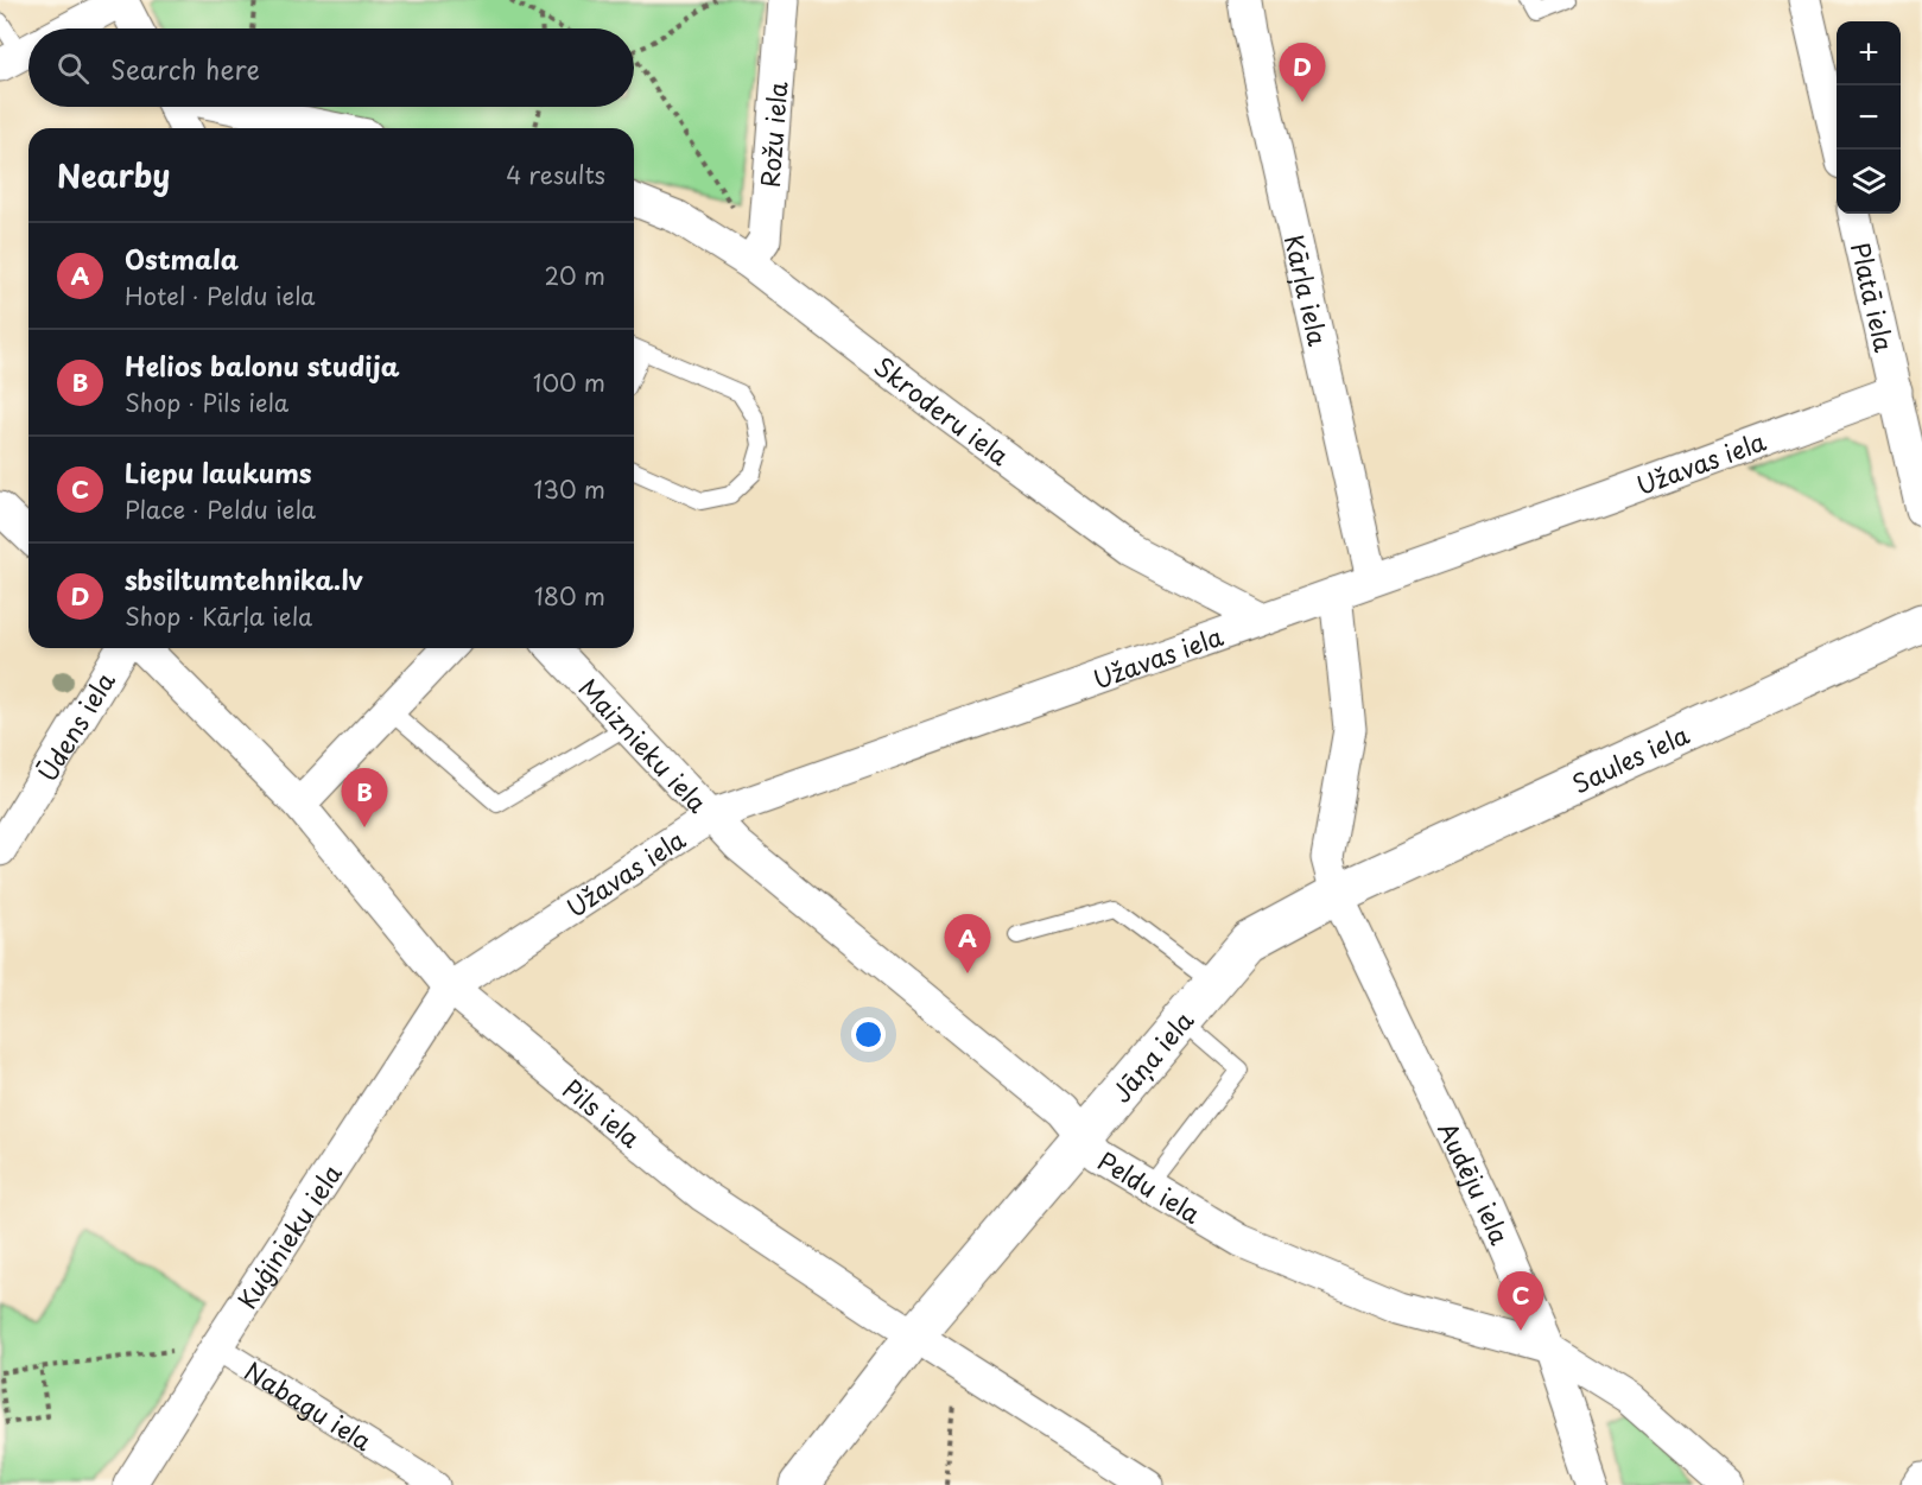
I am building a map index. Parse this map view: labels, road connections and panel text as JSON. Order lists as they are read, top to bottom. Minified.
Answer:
{"streets":{"street":["Rožu iela","Kārļa iela","Platā iela","Skroderu iela","Užavas iela","Ūdens iela","Maiznieku iela","Saules iela","Jāņa iela","Pils iela","Audēju iela","Peldu iela","Kuģinieku iela","Nabagu iela"]},"crossings":[["Rožu iela","Skroderu iela"],["Kārļa iela","Užavas iela"],["Platā iela","Užavas iela"],["Skroderu iela","Užavas iela"],["Užavas iela","Maiznieku iela"],["Užavas iela","Pils iela"],["Užavas iela","Peldu iela"],["Užavas iela","Kuģinieku iela"],["Maiznieku iela","Peldu iela"],["Saules iela","Jāņa iela"],["Saules iela","Audēju iela"],["Jāņa iela","Pils iela"],["Jāņa iela","Audēju iela"],["Jāņa iela","Peldu iela"],["Pils iela","Kuģinieku iela"],["Audēju iela","Peldu iela"],["Kuģinieku iela","Nabagu iela"]],"page":{"map_buttons":["+","−"],"search":"Search here","pins":["D","B","A","C"],"heading":["Nearby","4 results"],"list":[{"mark":"A","name":"Ostmala","note":"Hotel · Peldu iela","value":"20 m"},{"mark":"B","name":"Helios balonu studija","note":"Shop · Pils iela","value":"100 m"},{"mark":"C","name":"Liepu laukums","note":"Place · Peldu iela","value":"130 m"},{"mark":"D","name":"sbsiltumtehnika.lv","note":"Shop · Kārļa iela","value":"180 m"}]}}
